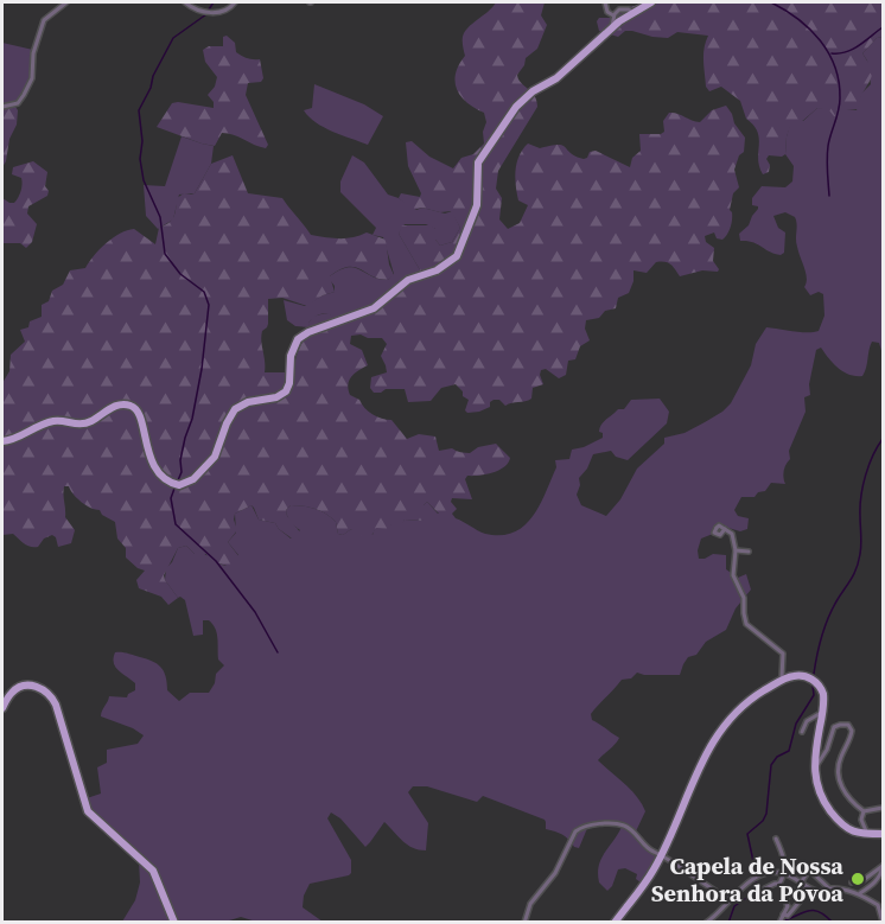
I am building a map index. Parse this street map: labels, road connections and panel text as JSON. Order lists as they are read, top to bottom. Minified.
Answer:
{"places":["Capela de Nossa Senhora da Póvoa"]}
